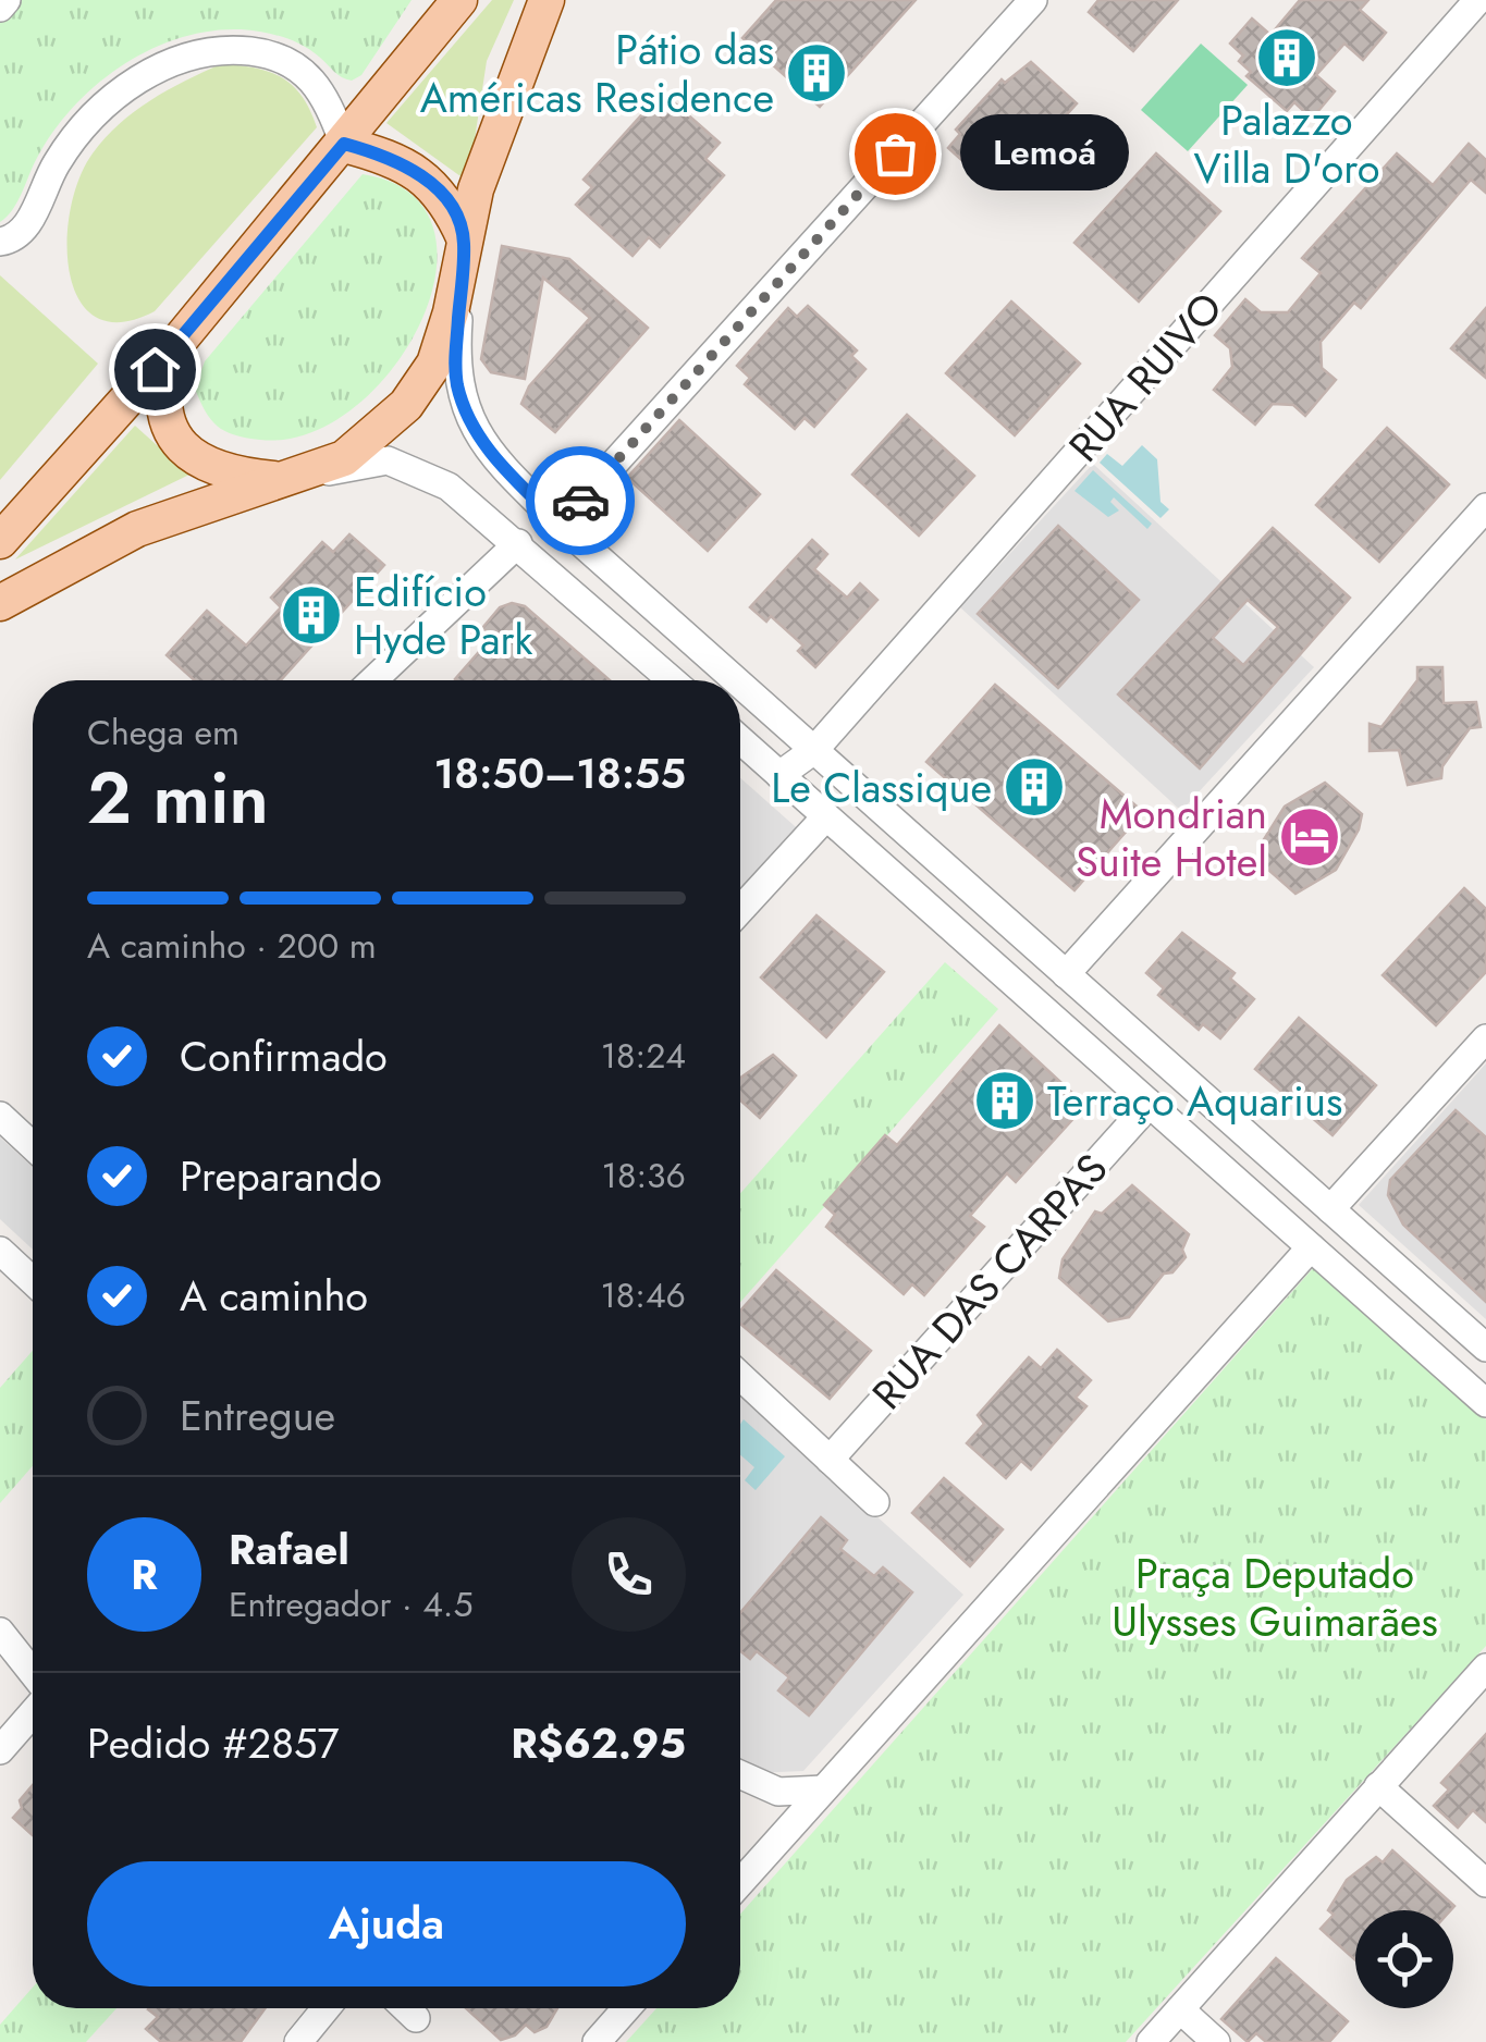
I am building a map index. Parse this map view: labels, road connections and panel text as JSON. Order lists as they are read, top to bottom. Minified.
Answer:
{"streets":{"street":["RUA RUIVO","RUA DAS CARPAS"]},"parks":["Praça Deputado Ulysses Guimarães"],"places":{"building":["Palazzo Villa D'oro","Pátio das Américas Residence","Edifício Hyde Park","Le Classique","Terraço Aquarius"],"other":["Lemoá"],"hotel":["Mondrian Suite Hotel"]},"page":{"bubble":"Lemoá","heading":["2 min","Chega em","18:50–18:55"],"panel":["Rafael","Entregador · 4.5","Pedido #2857","R$62.95"],"bar":"A caminho · 200 m","list":[["Confirmado","18:24"],["Preparando","18:36"],["A caminho","18:46"],"Entregue"],"round":"R","buttons":"Ajuda"}}
